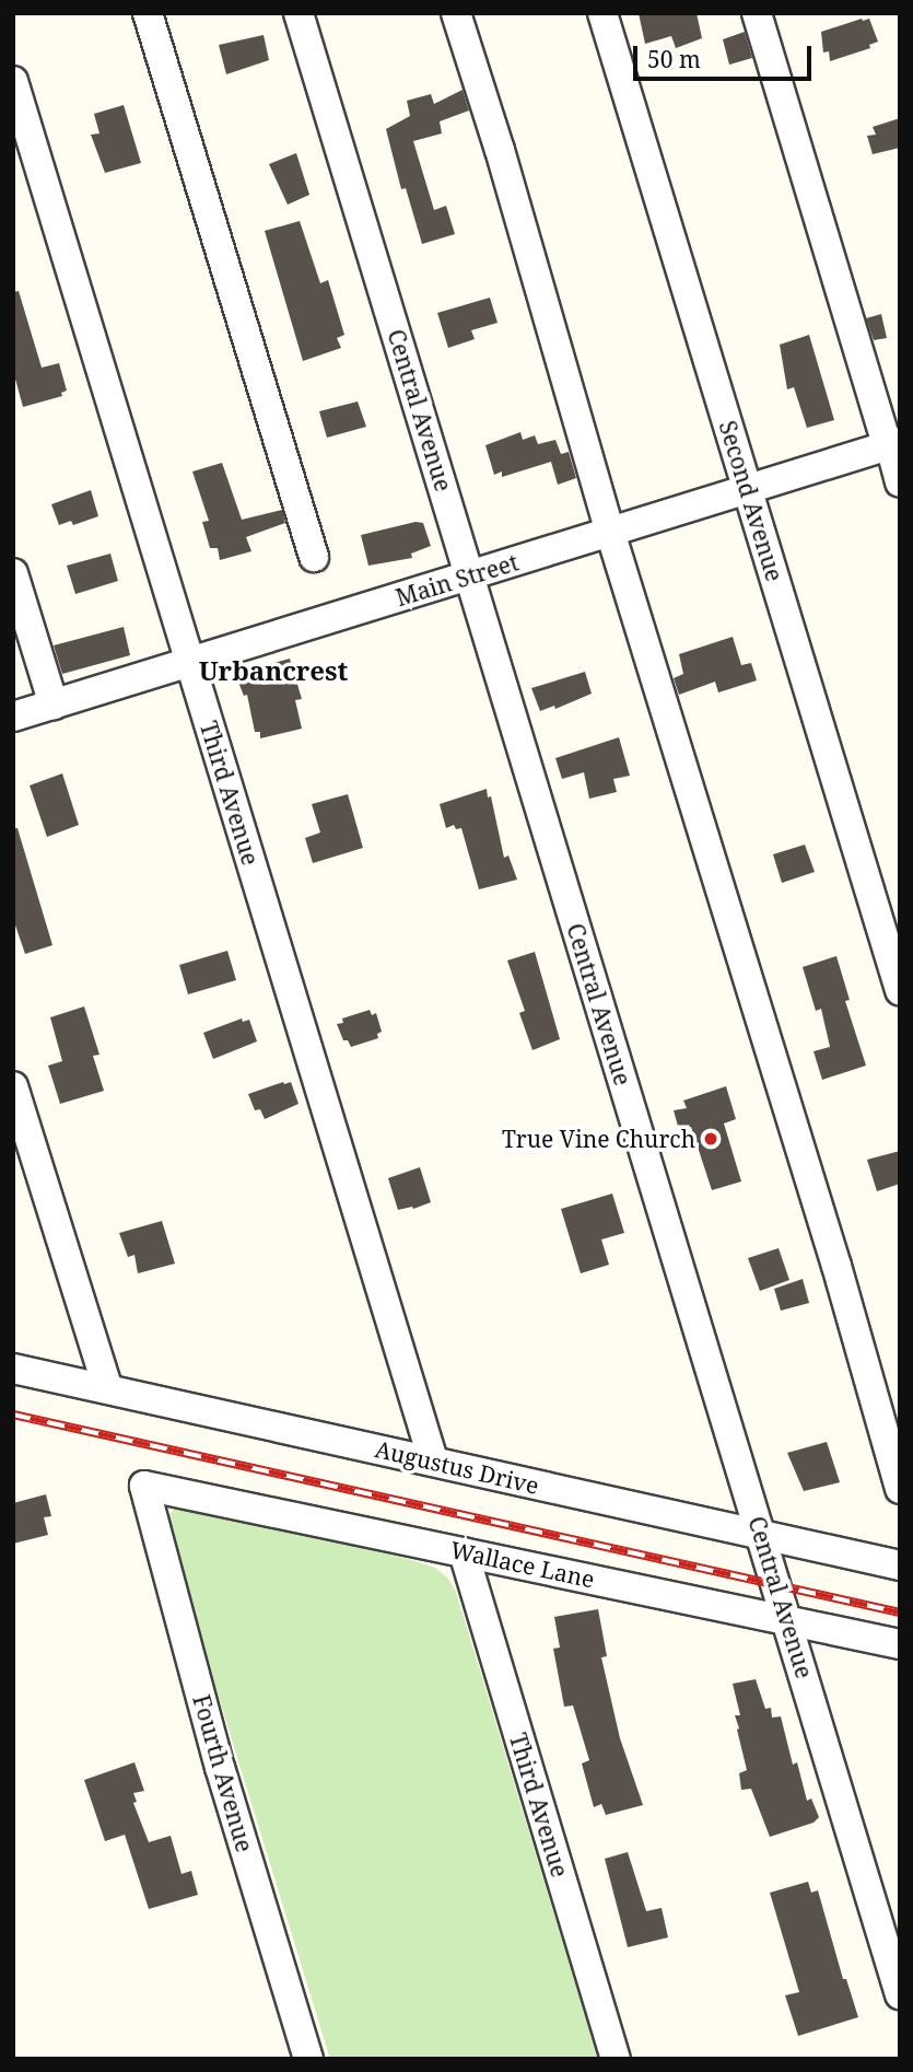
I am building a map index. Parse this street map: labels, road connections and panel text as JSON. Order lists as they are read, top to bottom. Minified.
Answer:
{"streets":{"street":["Central Avenue","Second Avenue","Main Street","Third Avenue","Augustus Drive","Wallace Lane","Fourth Avenue"]},"crossings":[["Central Avenue","Main Street"],["Central Avenue","Augustus Drive"],["Central Avenue","Wallace Lane"],["Second Avenue","Main Street"],["Main Street","Third Avenue"],["Third Avenue","Augustus Drive"],["Third Avenue","Wallace Lane"],["Wallace Lane","Fourth Avenue"]],"districts":["Urbancrest"],"places":["True Vine Church"],"scale_bar":"50 m"}
